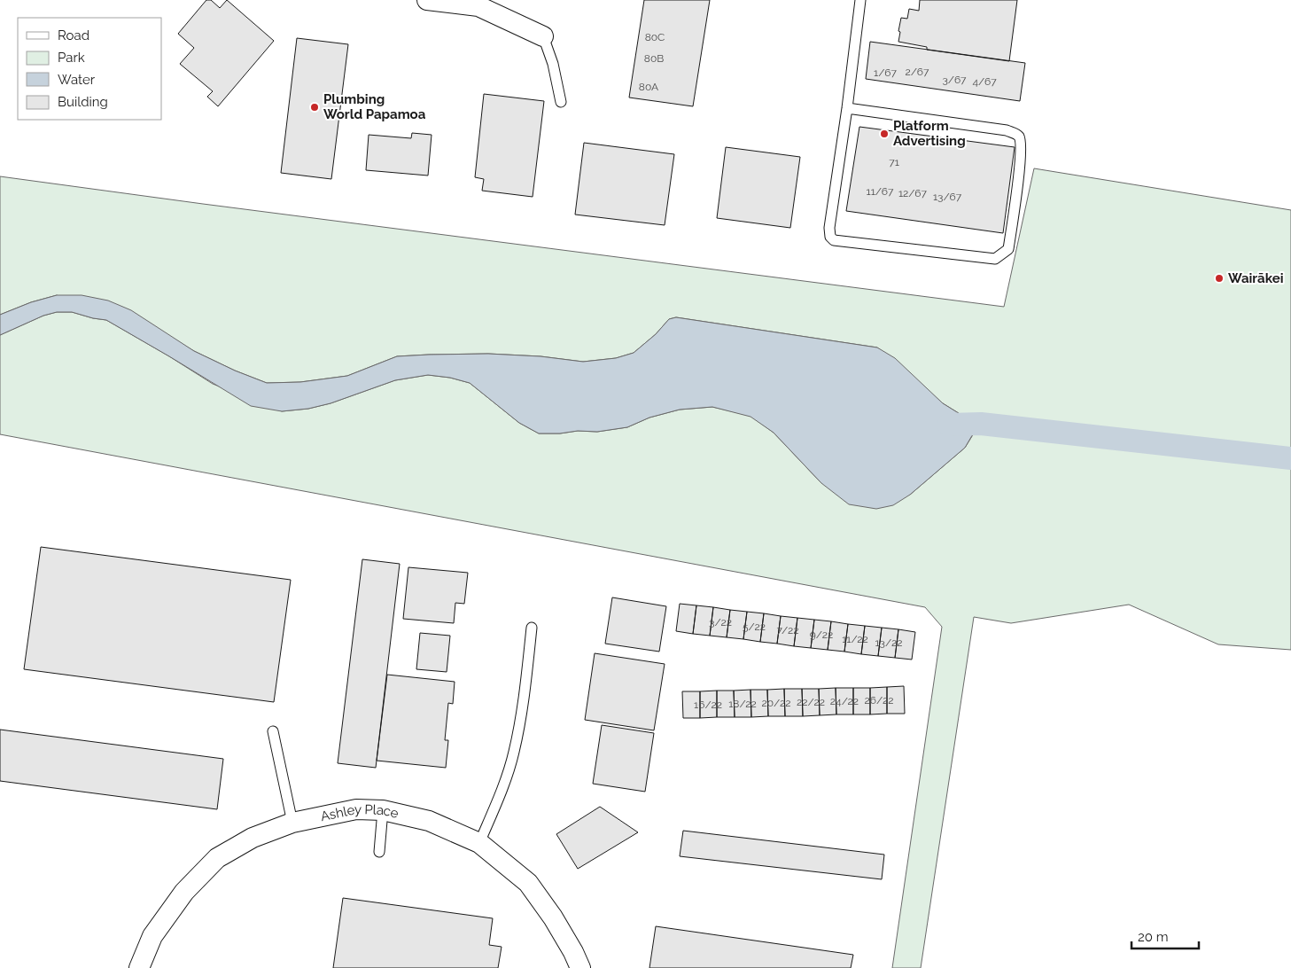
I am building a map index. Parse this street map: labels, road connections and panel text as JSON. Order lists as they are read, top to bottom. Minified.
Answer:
{"streets":{"street":["Ashley Place"]},"places":["Plumbing World Papamoa","Platform Advertising","Wairākei"],"house_numbers":["80C","80B","2/67","1/67","3/67","4/67","80A","71","11/67","12/67","13/67","3/22","5/22","7/22","9/22","11/22","13/22","26/22","24/22","22/22","20/22","18/22","16/22"],"legend":["Road","Park","Water","Building"],"scale_bar":"20 m"}
